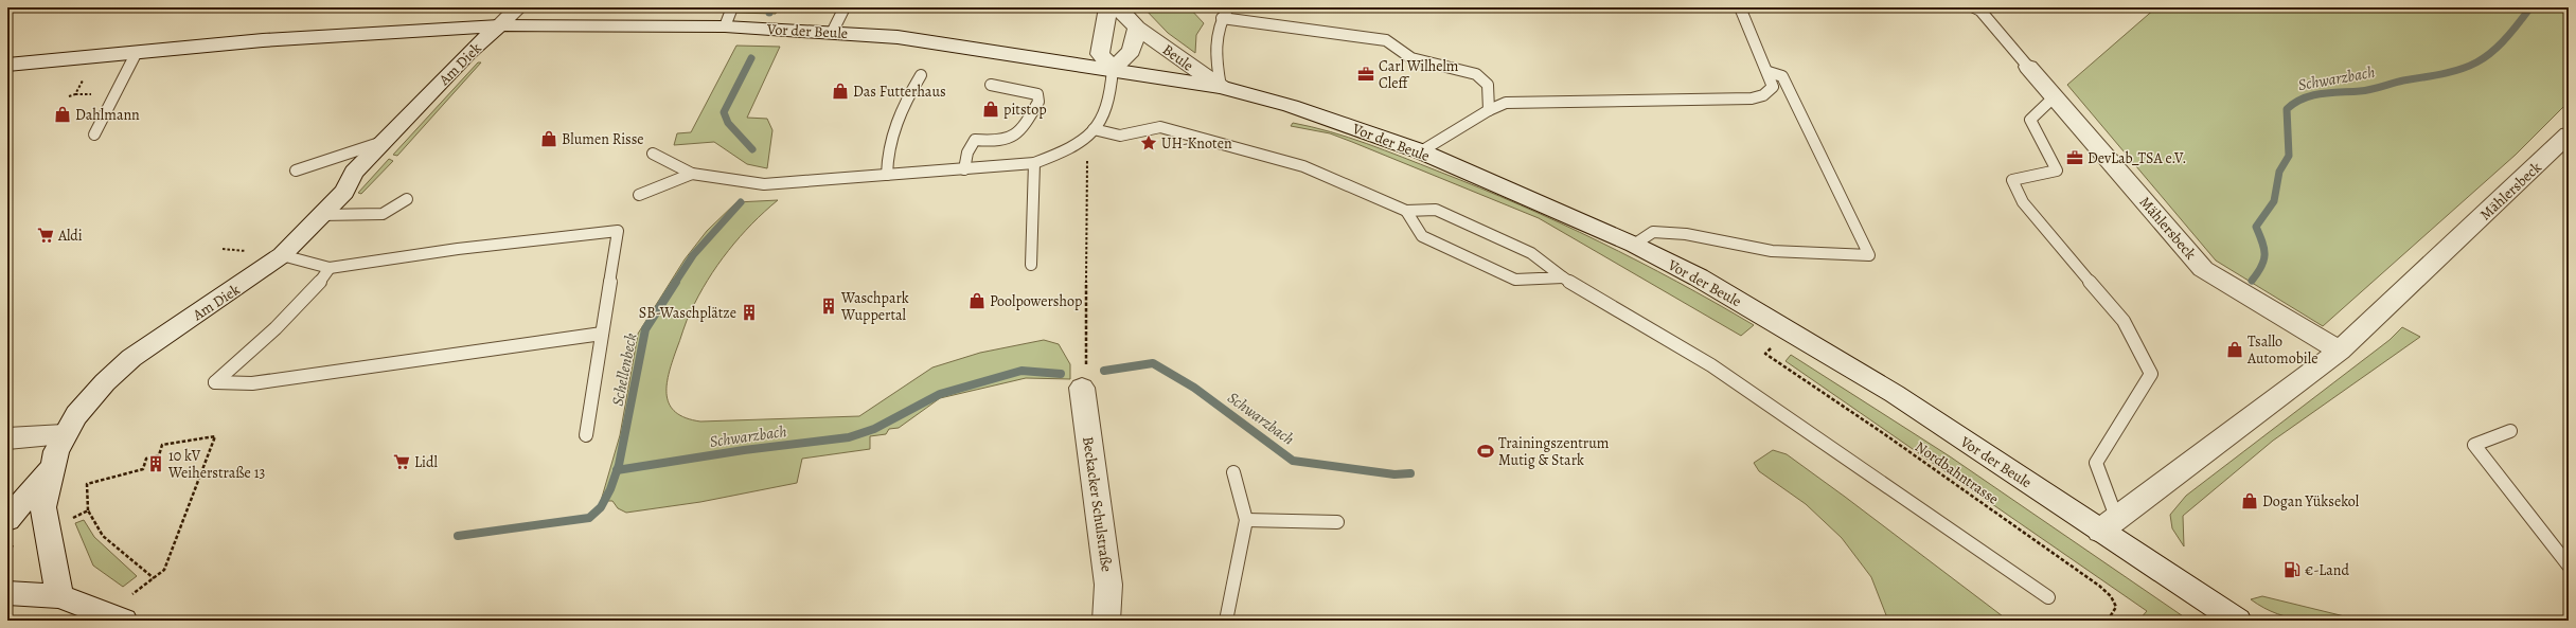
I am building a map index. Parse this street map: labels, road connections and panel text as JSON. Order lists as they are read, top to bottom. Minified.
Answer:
{"streets":{"street":["Vor der Beule","Beule","Am Diek","Mählersbeck","Beckacker Schulstraße"],"path":["Nordbahntrasse"]},"crossings":[["Vor der Beule","Beule"],["Vor der Beule","Am Diek"],["Vor der Beule","Mählersbeck"]],"water":["Schwarzbach","Schellenbeck"],"places":{"office":["Carl Wilhelm Cleff","DevLab_TSA e.V."],"shop":["Das Futterhaus","pitstop","Dahlmann","Blumen Risse","Poolpowershop","Tsallo Automobile","Dogan Yüksekol"],"place":["UH-Knoten"],"supermarket":["Aldi","Lidl"],"building":["Waschpark Wuppertal","SB-Waschplätze","10 kV Weiherstraße 13"],"sports":["Trainingszentrum Mutig & Stark"],"fuel station":["€-Land"]}}
